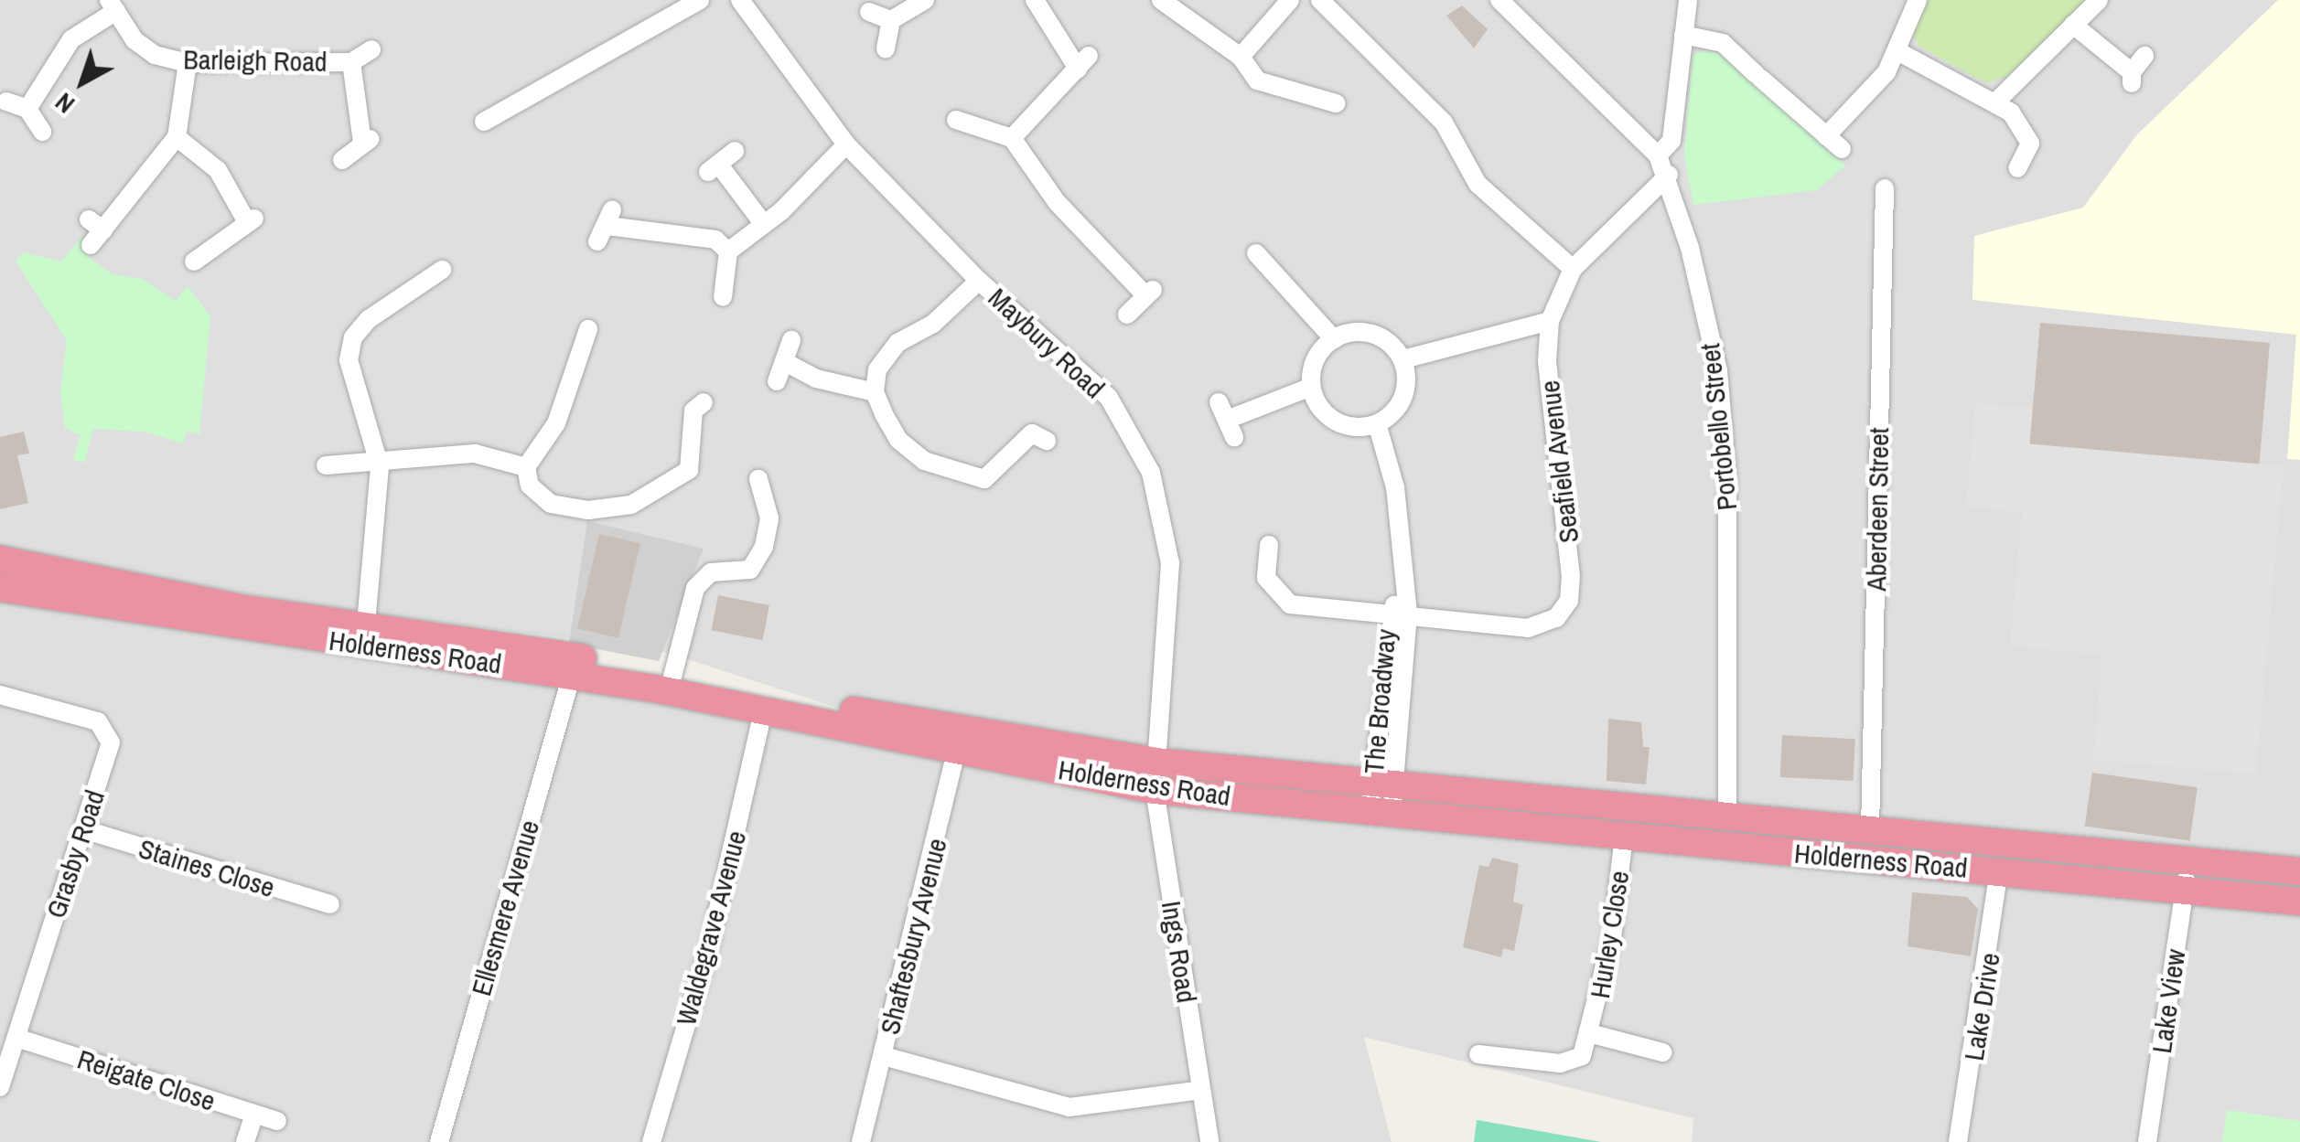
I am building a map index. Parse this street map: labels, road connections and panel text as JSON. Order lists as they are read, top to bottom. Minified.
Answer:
{"streets":{"highway":["Holderness Road"],"street":["Barleigh Road","Maybury Road","Portobello Street","Seafield Avenue","Aberdeen Street","The Broadway","Grasby Road","Staines Close","Ellesmere Avenue","Waldegrave Avenue","Hurley Close","Shaftesbury Avenue","Ings Road","Lake View","Lake Drive","Reigate Close"]},"crossings":[["Maybury Road","Holderness Road"],["Maybury Road","Ings Road"],["Portobello Street","Seafield Avenue"],["Portobello Street","Holderness Road"],["Seafield Avenue","The Broadway"],["Aberdeen Street","Holderness Road"],["Holderness Road","The Broadway"],["Holderness Road","Ellesmere Avenue"],["Holderness Road","Waldegrave Avenue"],["Holderness Road","Hurley Close"],["Holderness Road","Shaftesbury Avenue"],["Holderness Road","Ings Road"],["Holderness Road","Lake View"],["Holderness Road","Lake Drive"],["Grasby Road","Staines Close"],["Grasby Road","Reigate Close"]],"north":"bottom left"}
